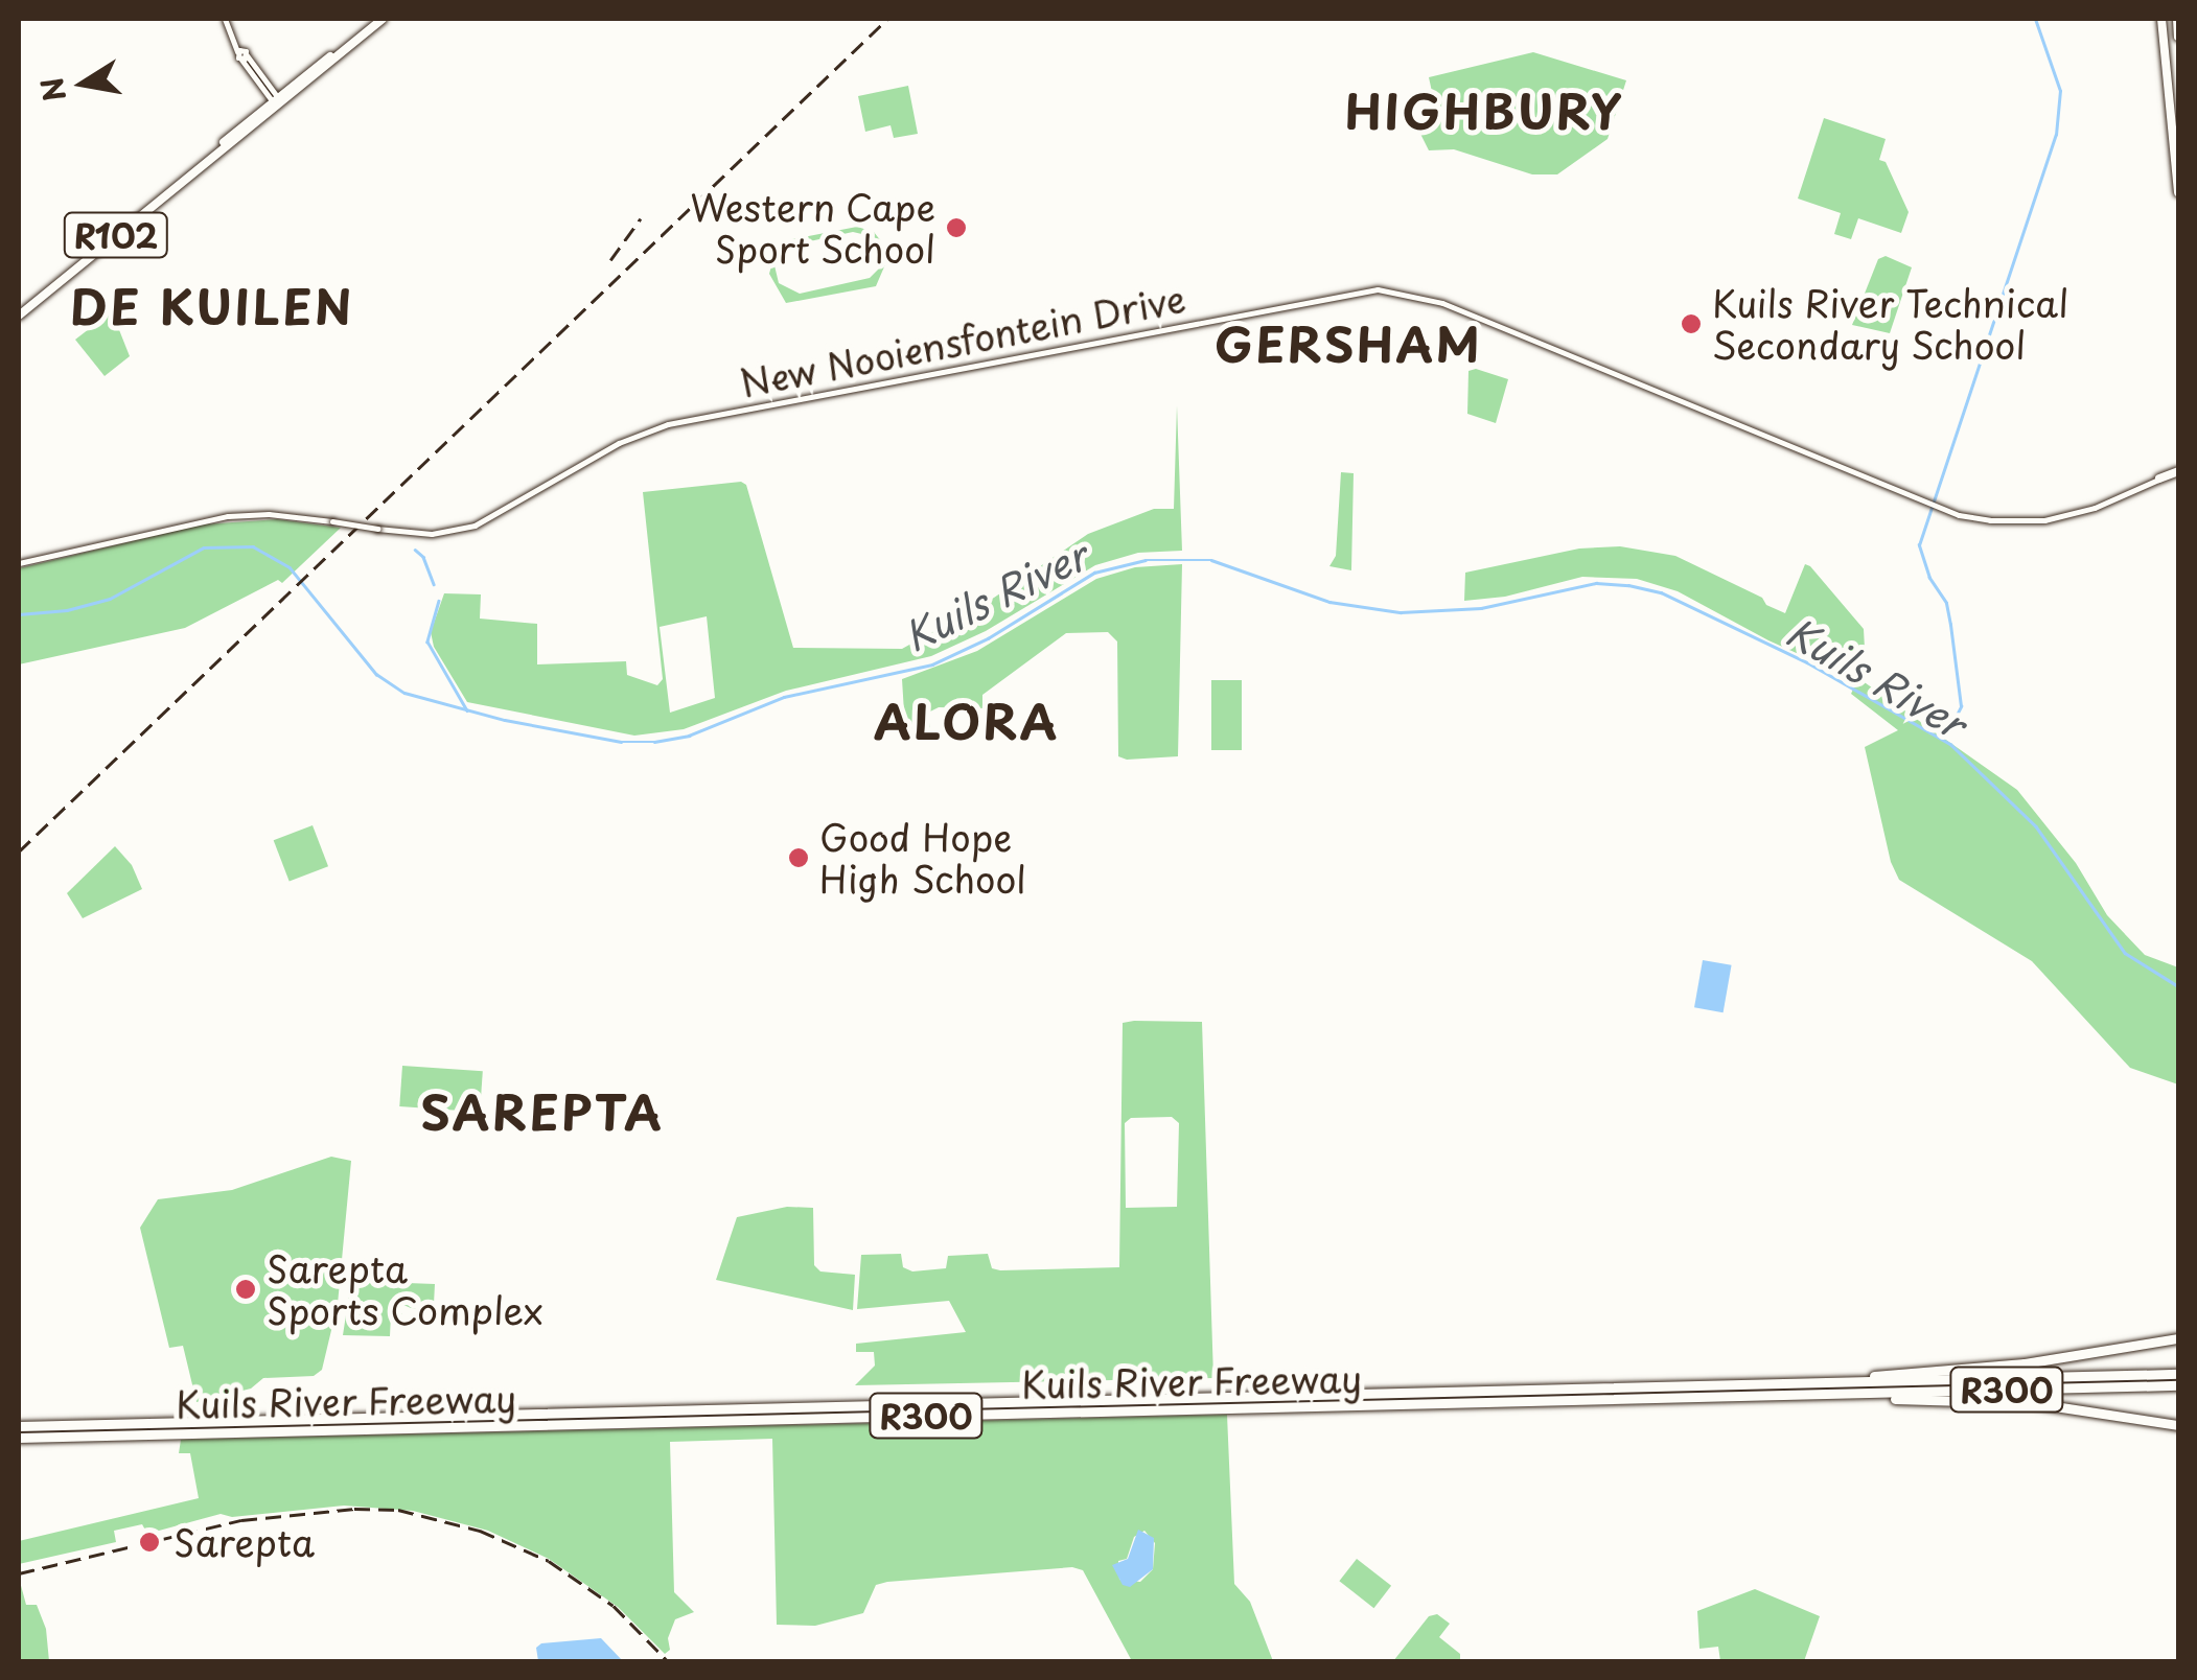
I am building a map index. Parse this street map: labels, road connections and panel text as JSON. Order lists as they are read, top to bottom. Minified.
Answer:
{"streets":{"highway":["Kuils River Freeway","R300"],"main road":["R102"],"street":["New Nooiensfontein Drive"]},"districts":["HIGHBURY","DE KUILEN","GERSHAM","ALORA","SAREPTA"],"water":["Kuils River"],"places":["Western Cape Sport School","Kuils River Technical Secondary School","Good Hope High School","Sarepta Sports Complex","Sarepta"],"north":"left"}
